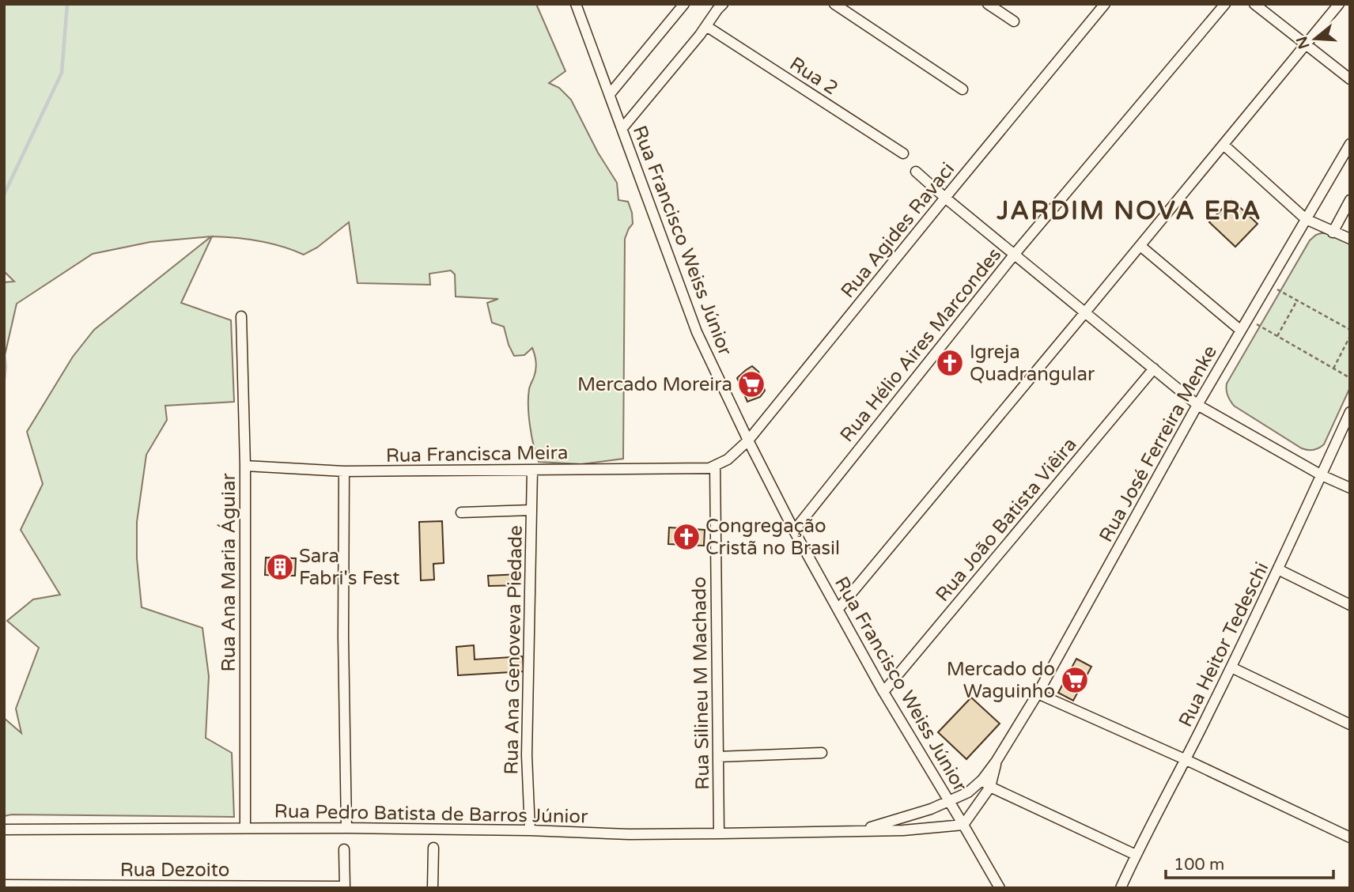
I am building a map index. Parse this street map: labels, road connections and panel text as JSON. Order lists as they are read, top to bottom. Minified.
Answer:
{"streets":{"street":["Rua 2","Rua Agides Ravaci","Rua Francisco Weiss Júnior","Rua Hélio Aires Marcondes","Rua José Ferreira Menke","Rua Francisca Meira","Rua João Batista Viêira","Rua Ana Maria Águiar","Rua Heitor Tedeschi","Rua Ana Genoveva Piedade","Rua Silineu M Machado","Rua Pedro Batista de Barros Júnior","Rua Dezoito"]},"crossings":[["Rua Agides Ravaci","Rua Francisco Weiss Júnior"],["Rua Agides Ravaci","Rua Francisca Meira"],["Rua Agides Ravaci","Rua Silineu M Machado"],["Rua Francisco Weiss Júnior","Rua Hélio Aires Marcondes"],["Rua Francisco Weiss Júnior","Rua José Ferreira Menke"],["Rua Francisco Weiss Júnior","Rua João Batista Viêira"],["Rua Francisco Weiss Júnior","Rua Pedro Batista de Barros Júnior"],["Rua José Ferreira Menke","Rua Pedro Batista de Barros Júnior"],["Rua Francisca Meira","Rua Ana Maria Águiar"],["Rua Francisca Meira","Rua Ana Genoveva Piedade"],["Rua Francisca Meira","Rua Silineu M Machado"],["Rua Ana Maria Águiar","Rua Pedro Batista de Barros Júnior"],["Rua Ana Genoveva Piedade","Rua Pedro Batista de Barros Júnior"],["Rua Silineu M Machado","Rua Pedro Batista de Barros Júnior"]],"districts":["JARDIM NOVA ERA"],"places":{"church":["Igreja Quadrangular","Congregação Cristã no Brasil"],"supermarket":["Mercado Moreira","Mercado do Waguinho"],"building":["Sara Fabri's Fest"]},"scale_bar":"100 m","north":"left"}
